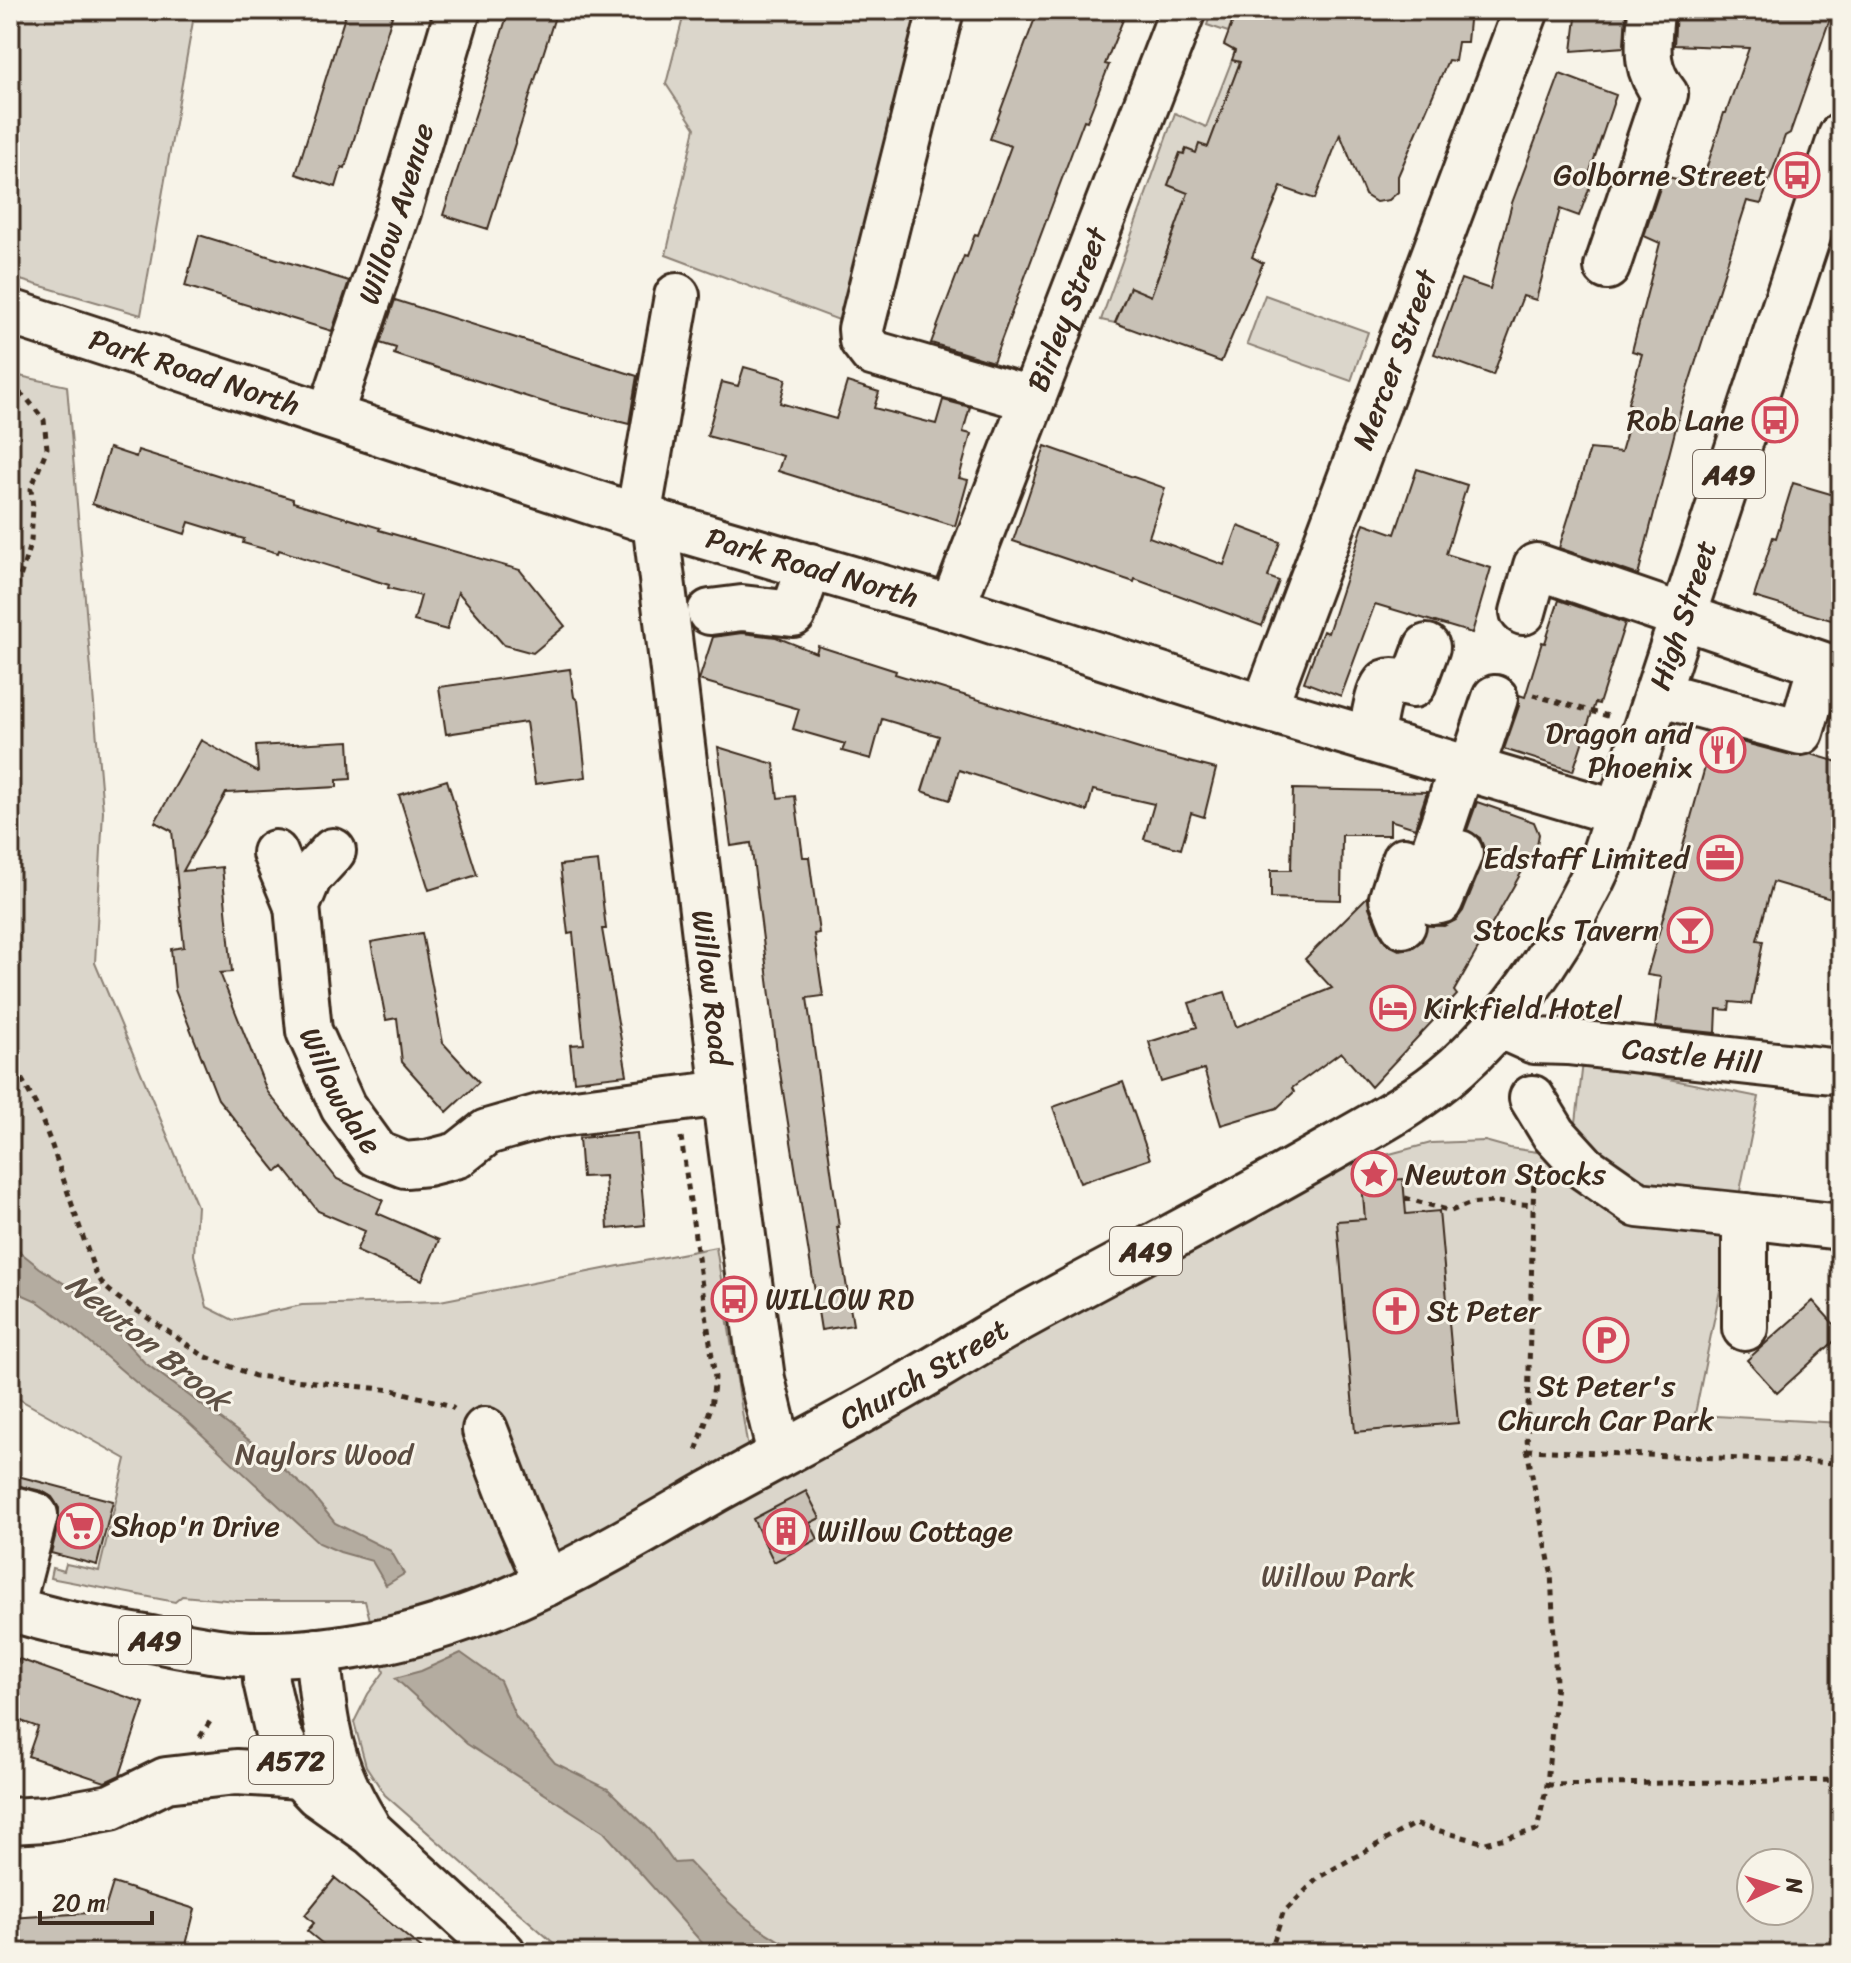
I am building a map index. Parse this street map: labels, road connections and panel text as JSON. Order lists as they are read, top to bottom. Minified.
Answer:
{"streets":{"street":["Willow Avenue","Birley Street","Mercer Street","Park Road North","A49","High Street","Willow Road","Castle Hill","Willowdale","Church Street","A572"]},"crossings":[["Willow Avenue","Park Road North"],["Birley Street","Park Road North"],["Mercer Street","Park Road North"],["Park Road North","High Street"],["Park Road North","Willow Road"],["A49","Church Street"],["A49","A572"],["High Street","Castle Hill"],["High Street","Church Street"],["Willow Road","Willowdale"],["Willow Road","Church Street"],["Castle Hill","Church Street"],["Church Street","A572"]],"water":["Newton Brook"],"parks":["Naylors Wood","Willow Park"],"places":{"bus stop":["Golborne Street","Rob Lane","WILLOW RD"],"restaurant":["Dragon and Phoenix"],"office":["Edstaff Limited"],"bar":["Stocks Tavern"],"hotel":["Kirkfield Hotel"],"place":["Newton Stocks"],"church":["St Peter"],"parking":["St Peter's Church Car Park"],"supermarket":["Shop'n Drive"],"building":["Willow Cottage"]},"scale_bar":"20 m","north":"right"}
